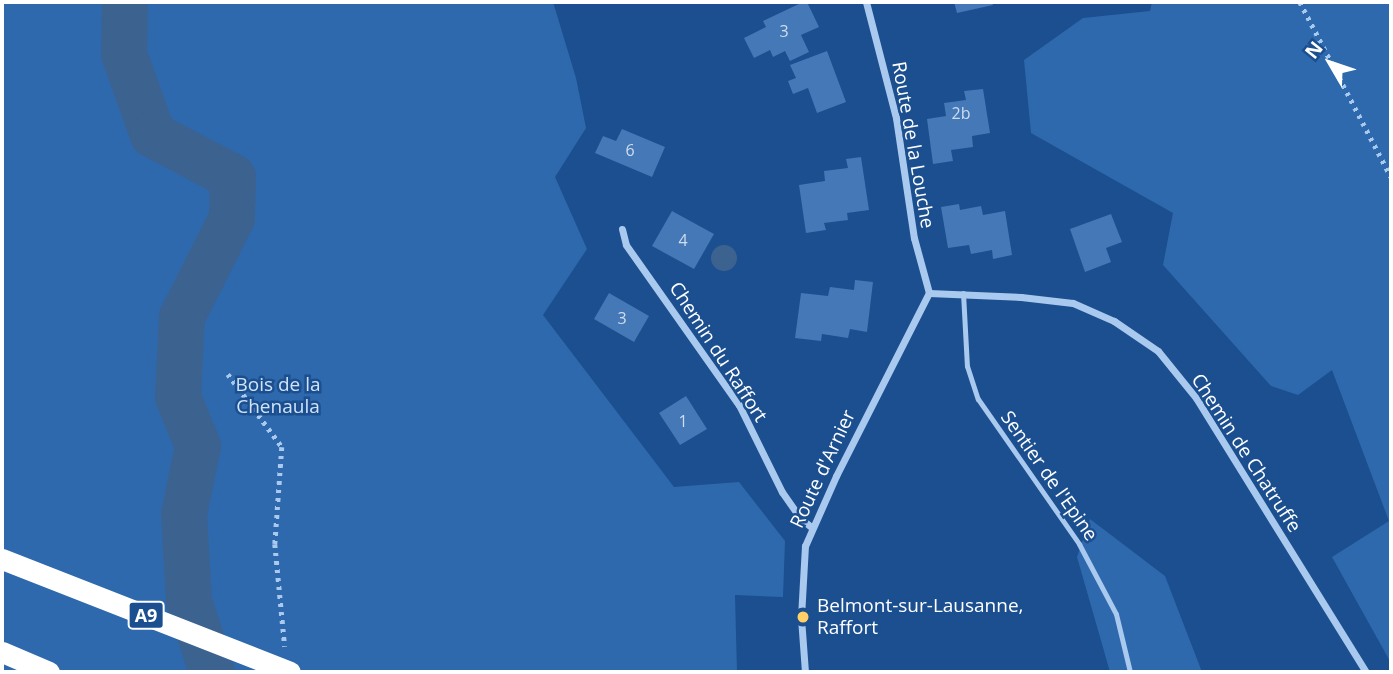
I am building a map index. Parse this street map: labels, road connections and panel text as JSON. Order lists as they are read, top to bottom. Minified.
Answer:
{"streets":{"highway":["A9"],"street":["Route de la Louche","Chemin du Raffort","Chemin de Chatruffe","Route d'Arnier"],"lane":["Sentier de l'Epine"]},"crossings":[["Route de la Louche","Chemin de Chatruffe"],["Route de la Louche","Route d'Arnier"],["Chemin du Raffort","Route d'Arnier"],["Chemin de Chatruffe","Route d'Arnier"],["Chemin de Chatruffe","Sentier de l'Epine"]],"parks":["Bois de la Chenaula"],"places":["Belmont-sur-Lausanne, Raffort"],"house_numbers":["3","2b","6","4","3","1"],"north":"top left"}
